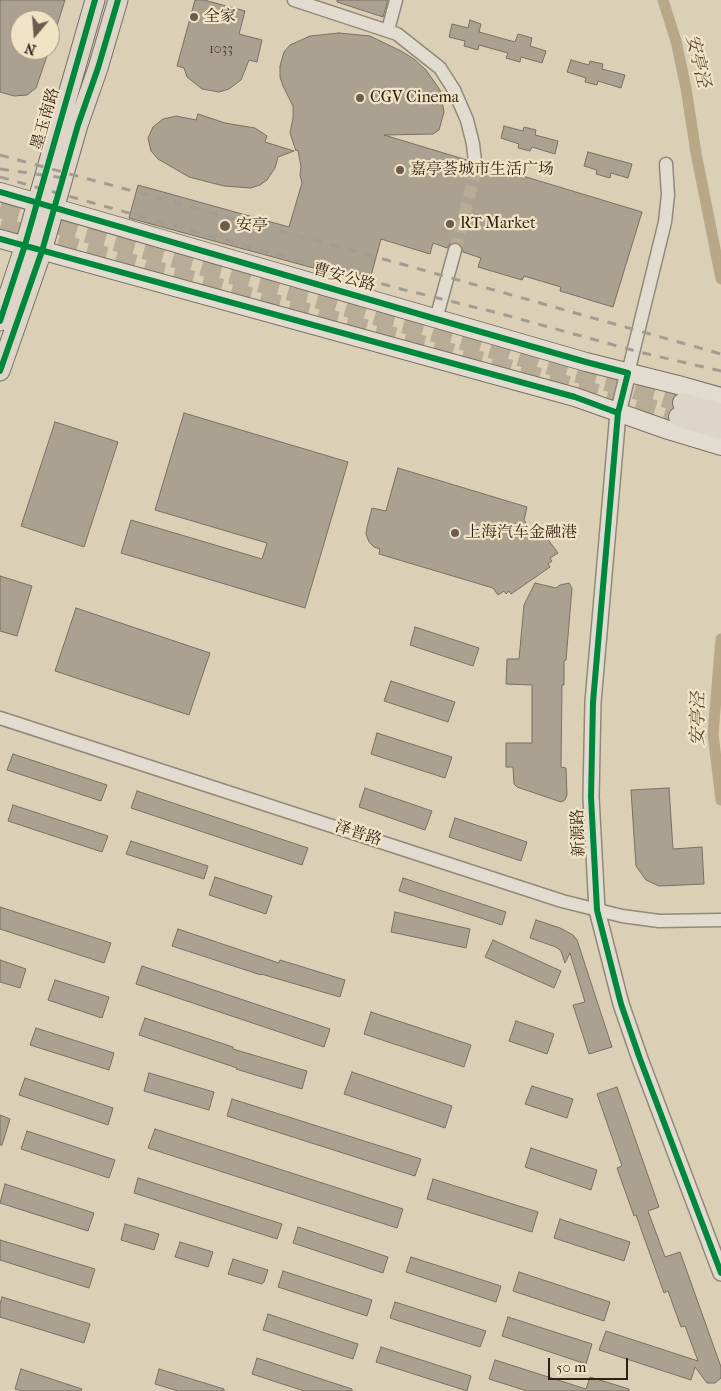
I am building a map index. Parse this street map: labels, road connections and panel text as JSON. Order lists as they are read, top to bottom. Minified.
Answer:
{"streets":{"main road":["墨玉南路","曹安公路"],"street":["新源路","泽普路"]},"crossings":[["墨玉南路","曹安公路"],["曹安公路","新源路"],["新源路","泽普路"]],"water":["安亭泾"],"places":["全家","CGV Cinema","嘉亭荟城市生活广场","RT Market","安亭","上海汽车金融港"],"house_numbers":["1033"],"scale_bar":"50 m","north":"bottom"}
